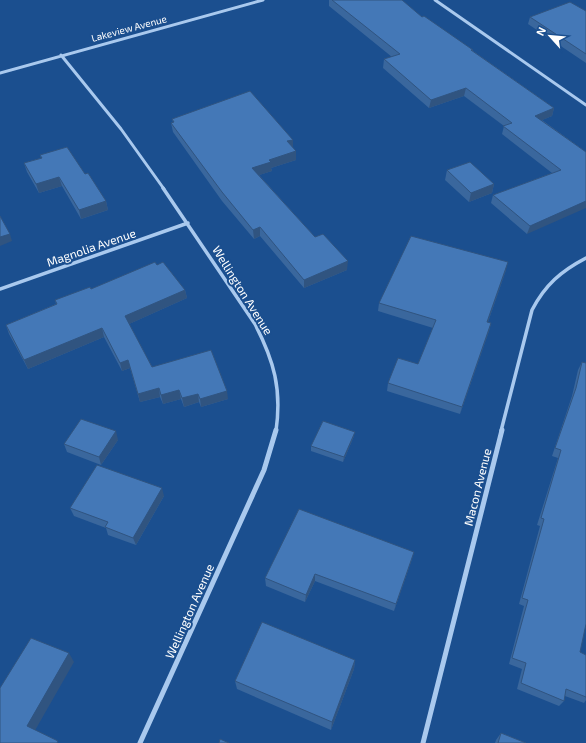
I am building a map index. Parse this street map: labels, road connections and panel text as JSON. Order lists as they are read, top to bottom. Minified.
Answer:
{"streets":{"street":["Lakeview Avenue","Magnolia Avenue","Wellington Avenue","Macon Avenue"]},"crossings":[["Lakeview Avenue","Wellington Avenue"],["Magnolia Avenue","Wellington Avenue"]],"north":"top left"}
